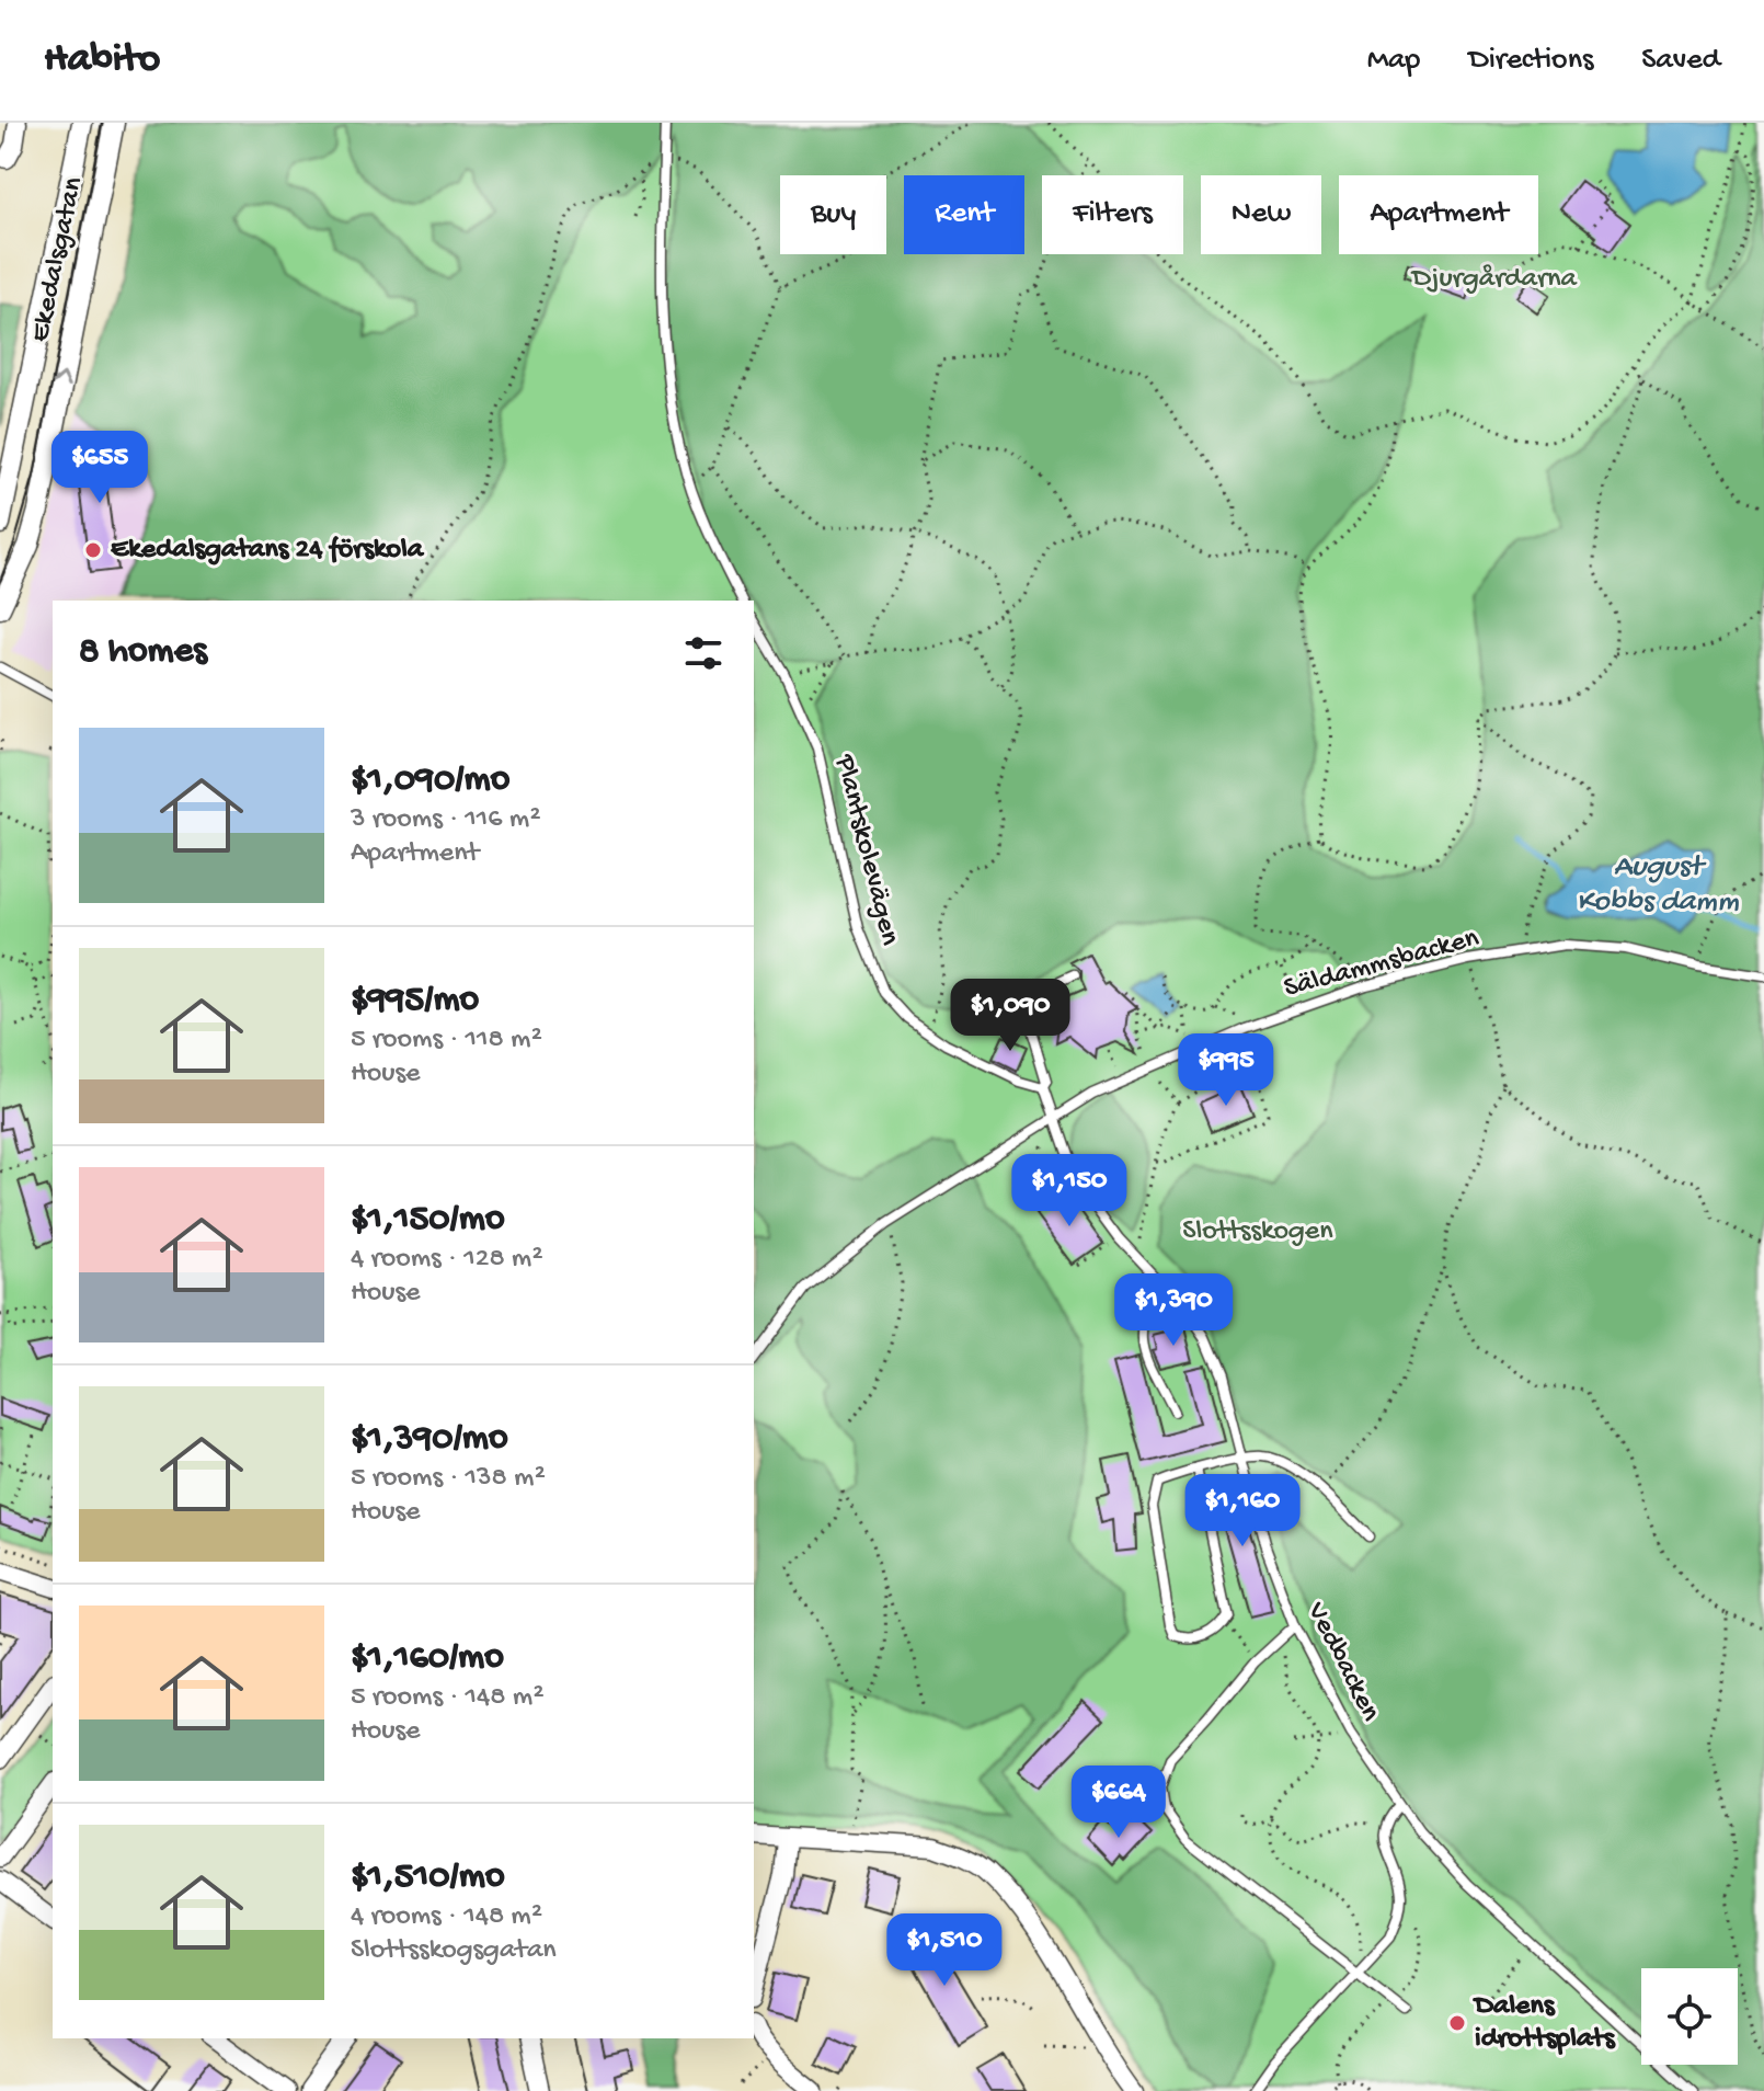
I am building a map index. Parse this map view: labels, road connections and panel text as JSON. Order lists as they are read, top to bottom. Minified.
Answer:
{"streets":{"street":["Ekedalsgatan"],"lane":["Plantskolevägen","Säldammsbacken","Vedbacken"]},"crossings":[["Säldammsbacken","Vedbacken"]],"water":["August Kobbs damm"],"parks":["Djurgårdarna","Slottsskogen"],"places":["Ekedalsgatans 24 förskola","Dalens idrottsplats"],"page":{"header":"Habito","nav":["Map","Directions","Saved"],"chip":["Buy","Rent","Filters","New","Apartment"],"price":["$655","$1,090","$995","$1,150","$1,390","$1,160","$664","$1,510"],"heading":"8 homes","list":[{"name":"$1,090/mo","note":"3 rooms · 116 m² · Apartment"},{"name":"$995/mo","note":"5 rooms · 118 m² · House"},{"name":"$1,150/mo","note":"4 rooms · 128 m² · House"},{"name":"$1,390/mo","note":"5 rooms · 138 m² · House"},{"name":"$1,160/mo","note":"5 rooms · 148 m² · House"},{"name":"$1,510/mo","note":"4 rooms · 148 m² · Slottsskogsgatan"}]}}
